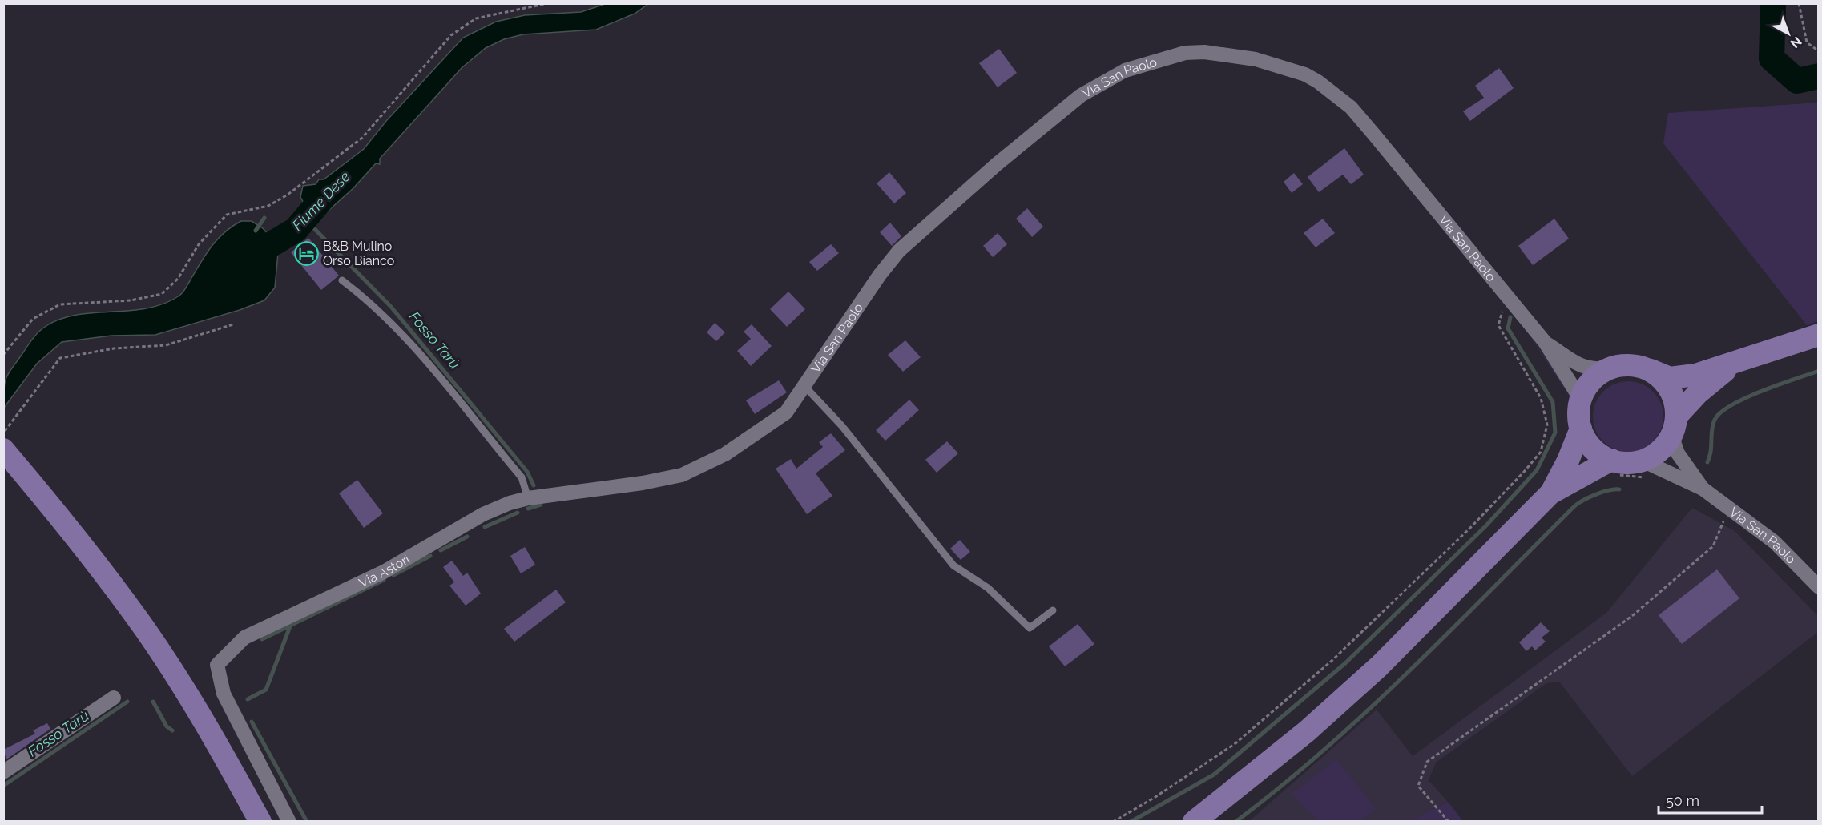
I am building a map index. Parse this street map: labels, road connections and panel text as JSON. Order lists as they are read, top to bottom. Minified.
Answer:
{"streets":{"street":["Via San Paolo","Via Astori"]},"crossings":[["Via San Paolo","Via Astori"]],"water":["Fiume Dese","Fosso Tarù"],"places":{"hotel":["B&B Mulino Orso Bianco"]},"scale_bar":"50 m","north":"bottom right"}
